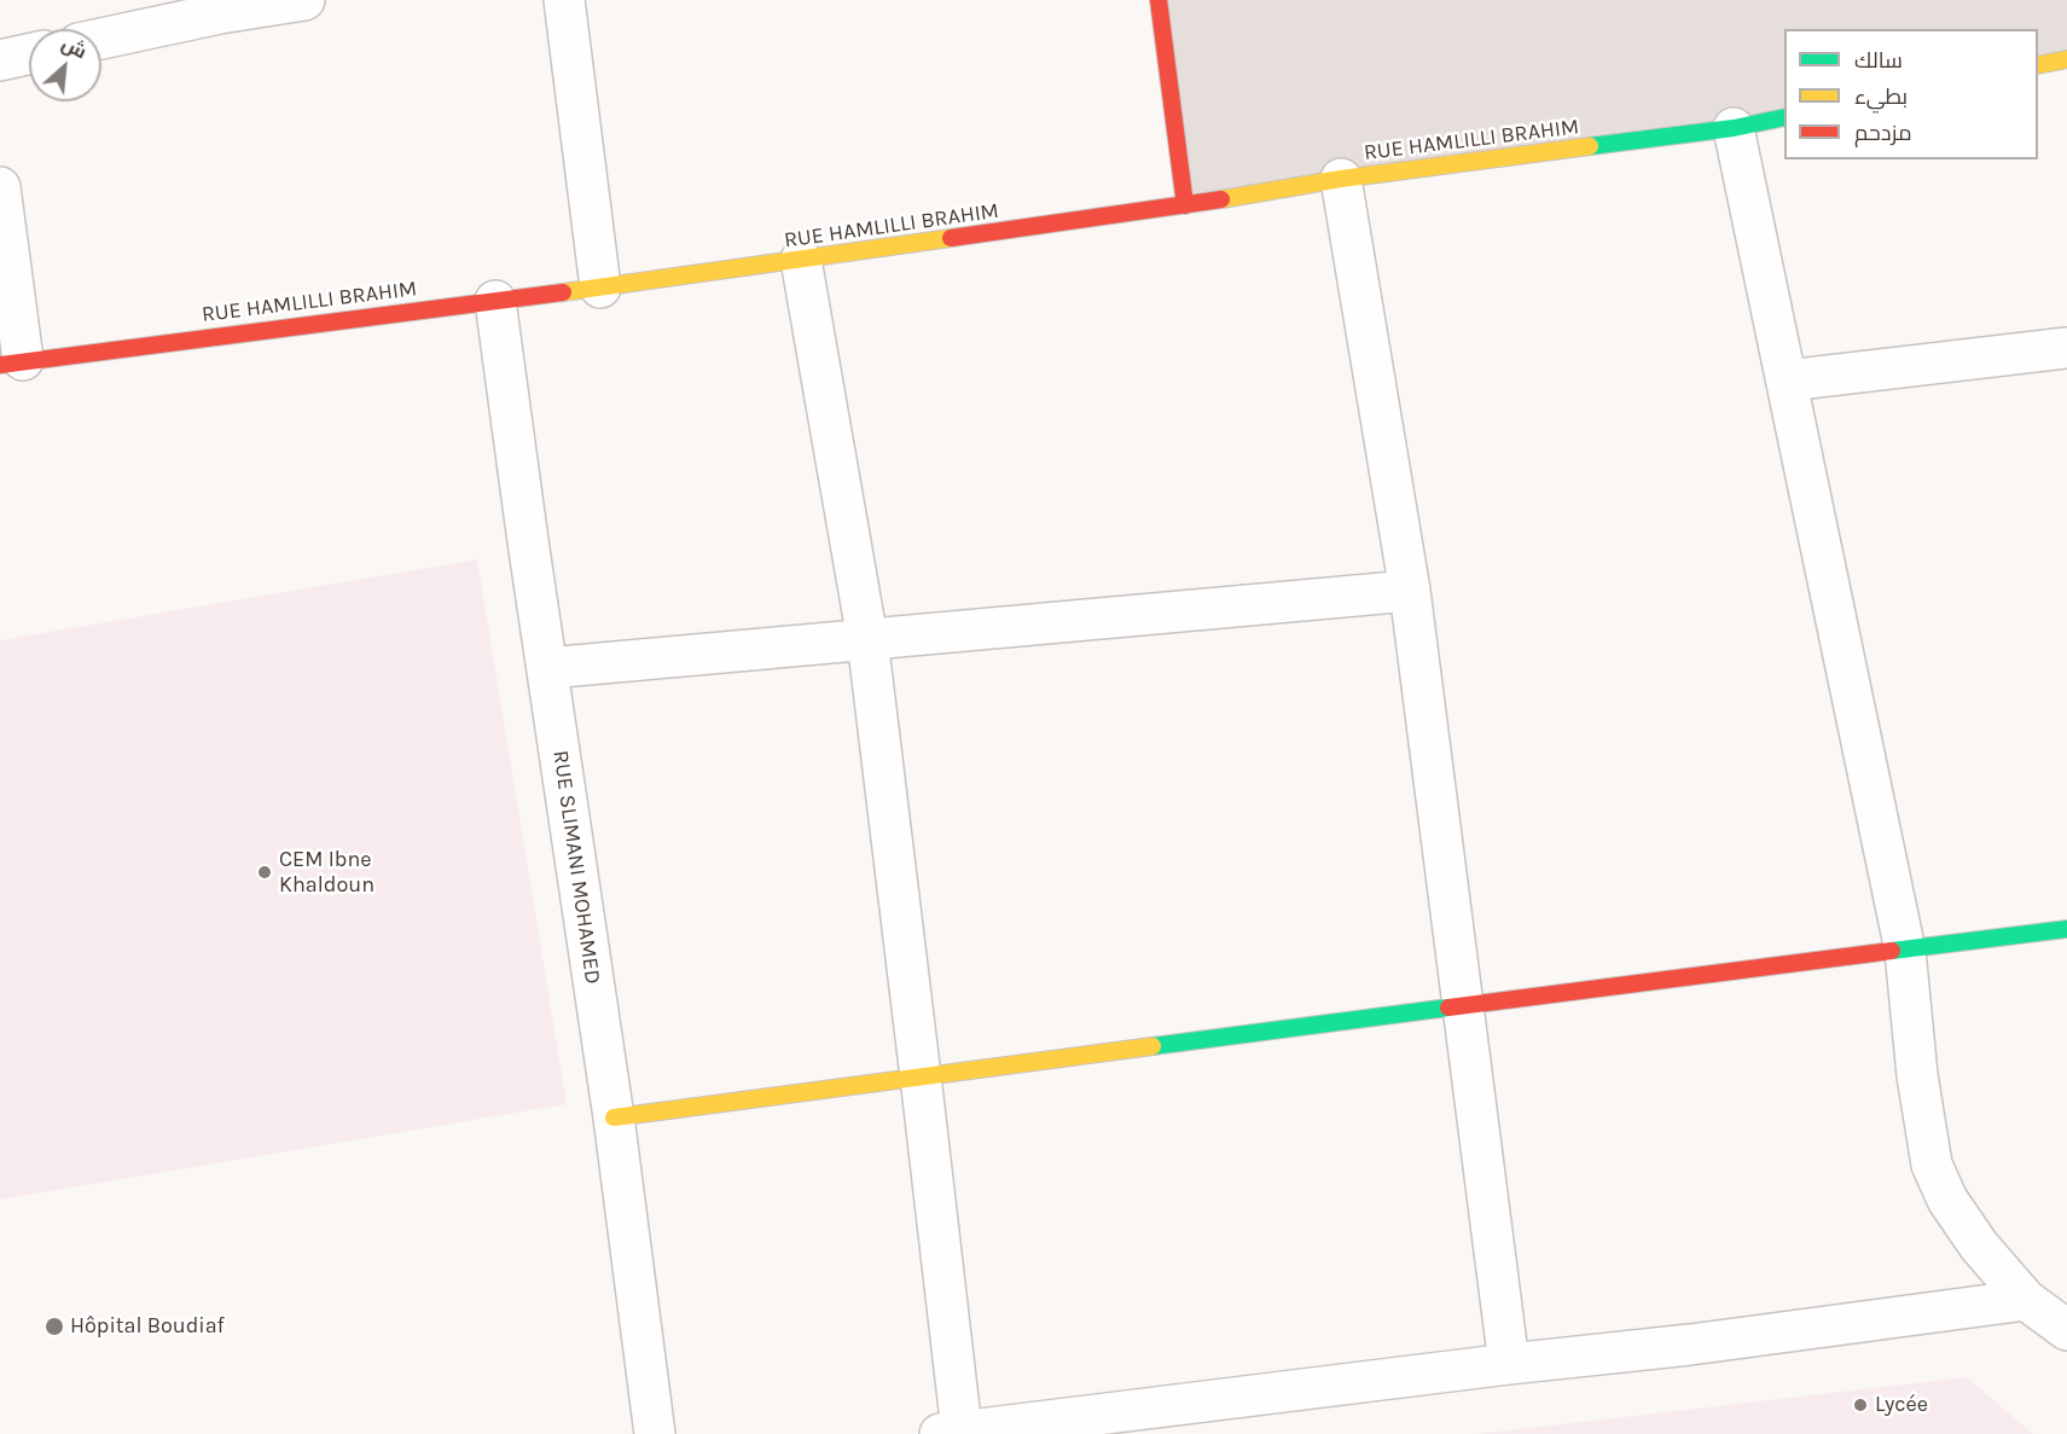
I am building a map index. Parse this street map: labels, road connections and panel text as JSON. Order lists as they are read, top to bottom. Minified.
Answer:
{"streets":{"street":["RUE HAMLILLI BRAHIM","RUE SLIMANI MOHAMED"]},"crossings":[["RUE HAMLILLI BRAHIM","RUE SLIMANI MOHAMED"]],"places":["CEM Ibne Khaldoun","Hôpital Boudiaf","Lycée"],"legend":["سالك","بطيء","مزدحم"],"north":"top right"}
